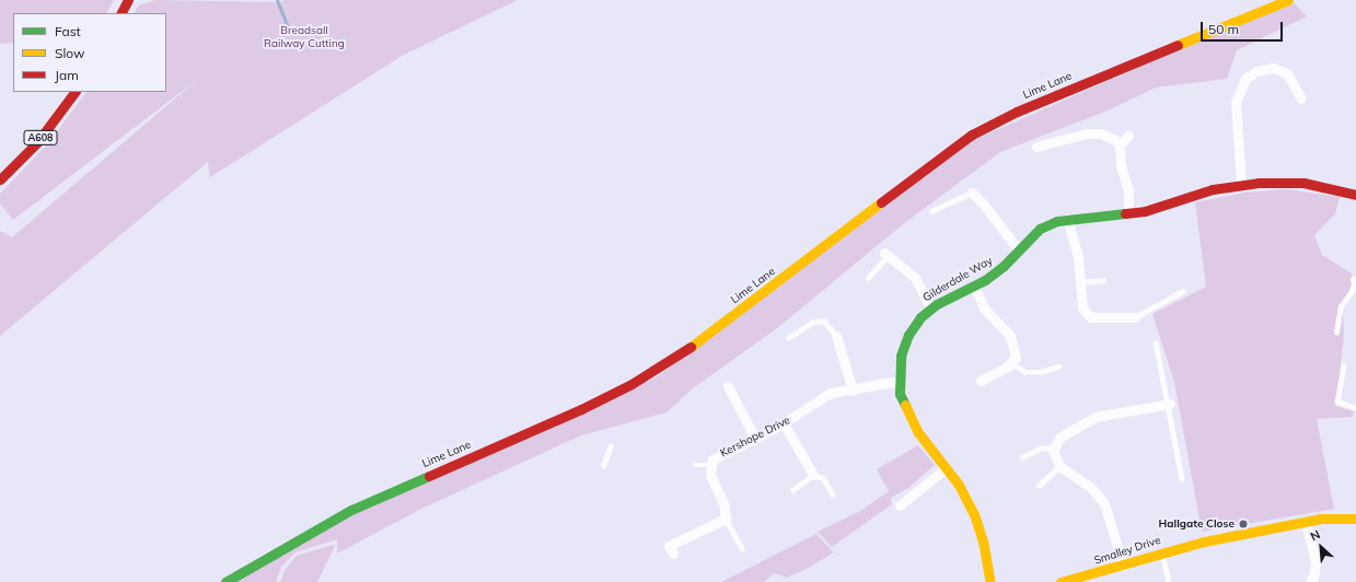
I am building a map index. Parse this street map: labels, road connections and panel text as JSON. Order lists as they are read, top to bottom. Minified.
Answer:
{"streets":{"street":["Lime Lane","A608","Gilderdale Way","Kershope Drive","Smalley Drive"]},"crossings":[["Gilderdale Way","Kershope Drive"]],"parks":["Breadsall Railway Cutting"],"places":["Hallgate Close"],"legend":["Fast","Slow","Jam"],"scale_bar":"50 m","north":"top left"}
